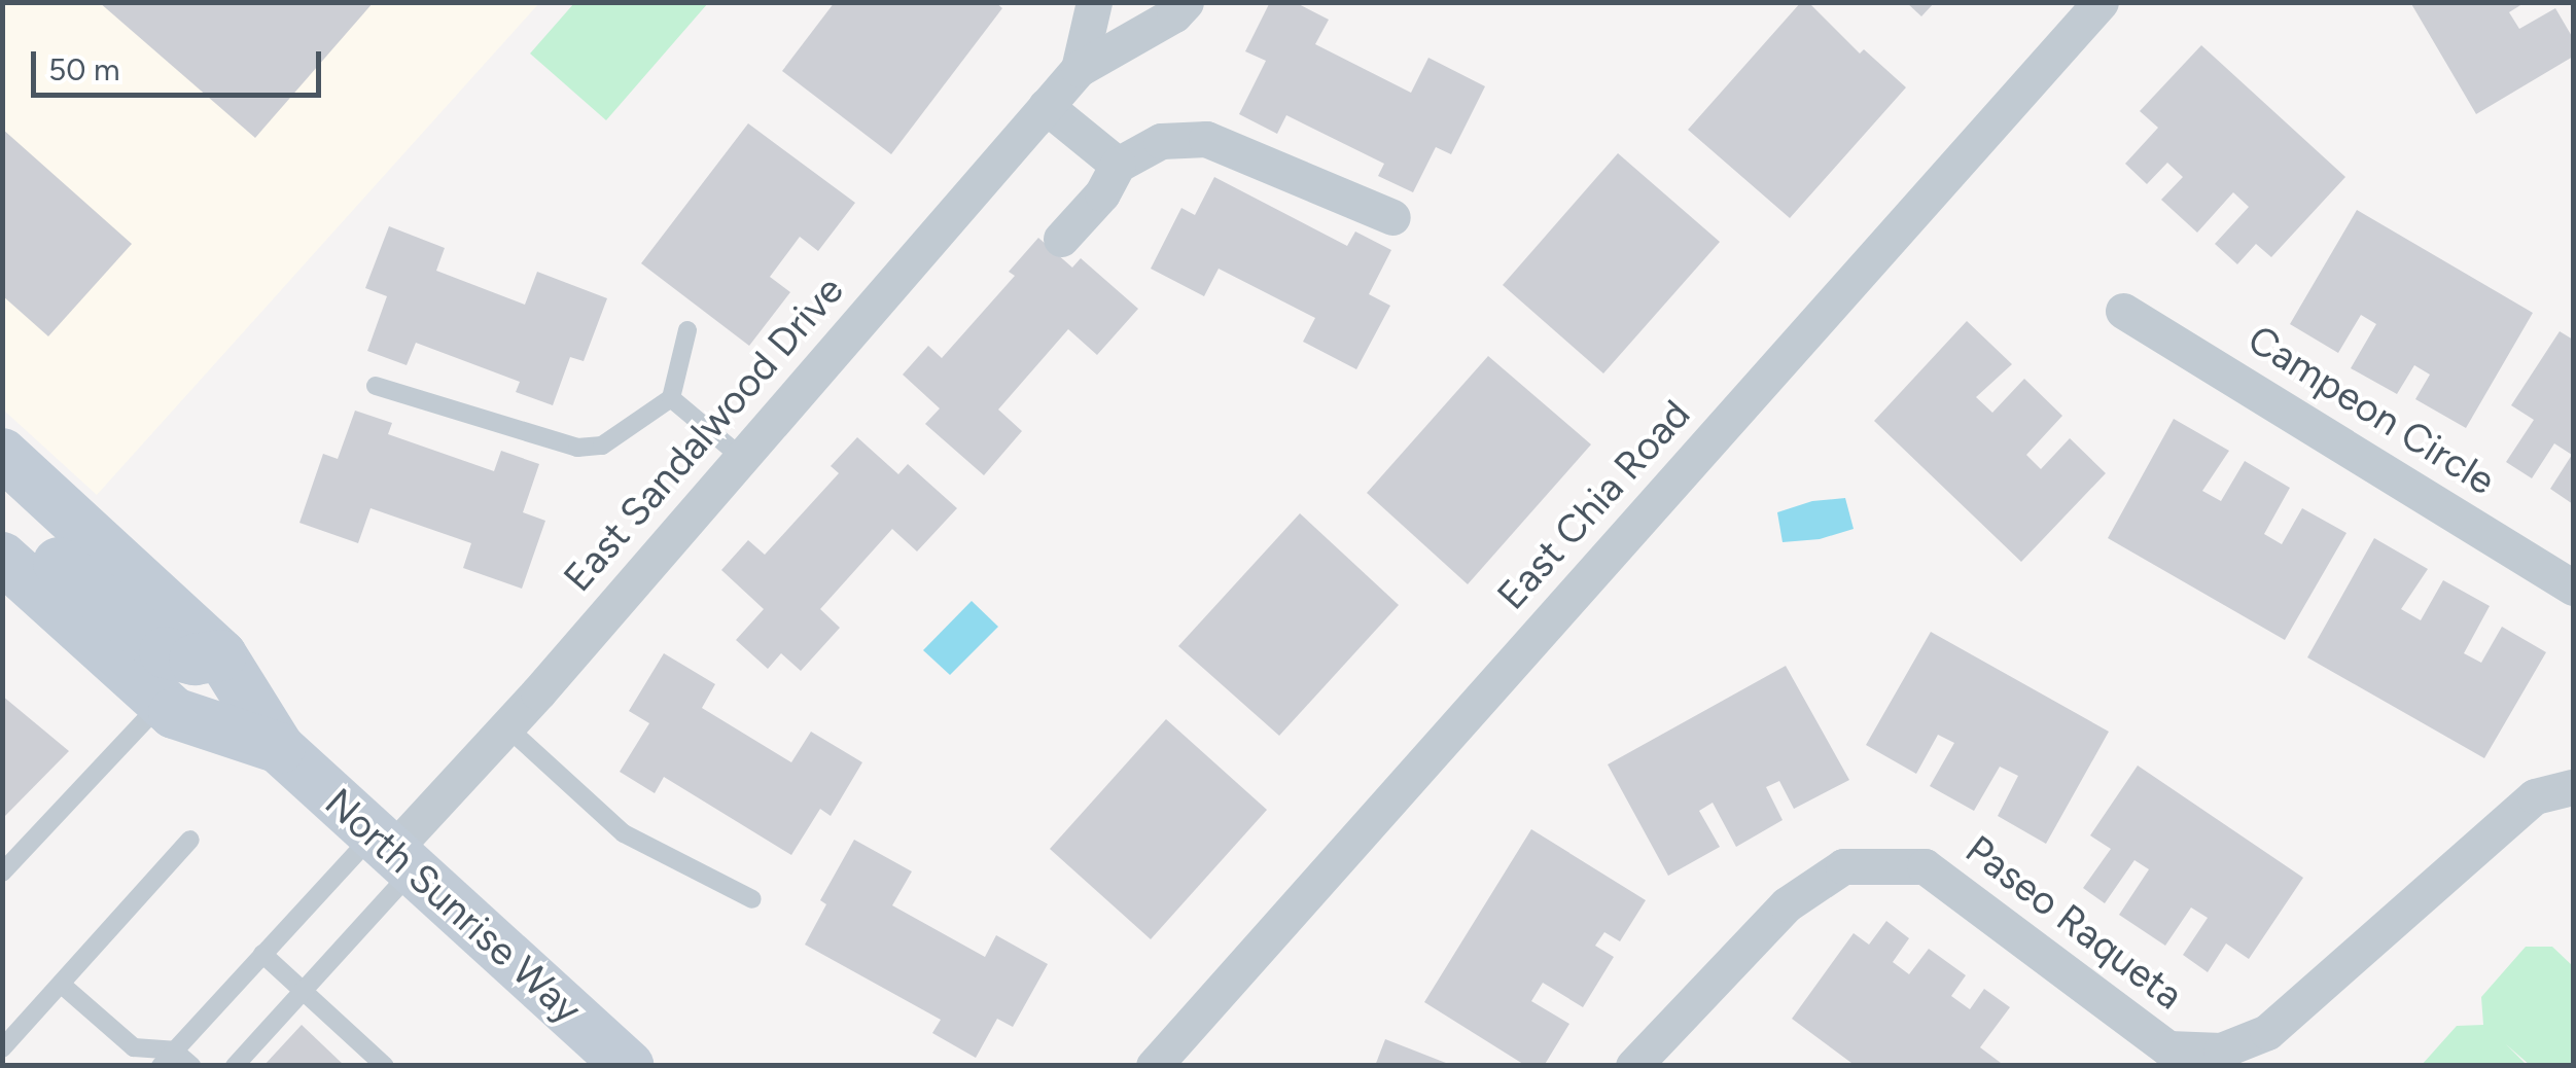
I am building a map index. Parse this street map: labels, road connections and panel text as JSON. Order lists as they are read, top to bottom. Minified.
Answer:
{"streets":{"main road":["North Sunrise Way"],"street":["Campeon Circle","East Sandalwood Drive","East Chia Road","Paseo Raqueta"]},"crossings":[["East Sandalwood Drive","North Sunrise Way"]],"scale_bar":"50 m"}
